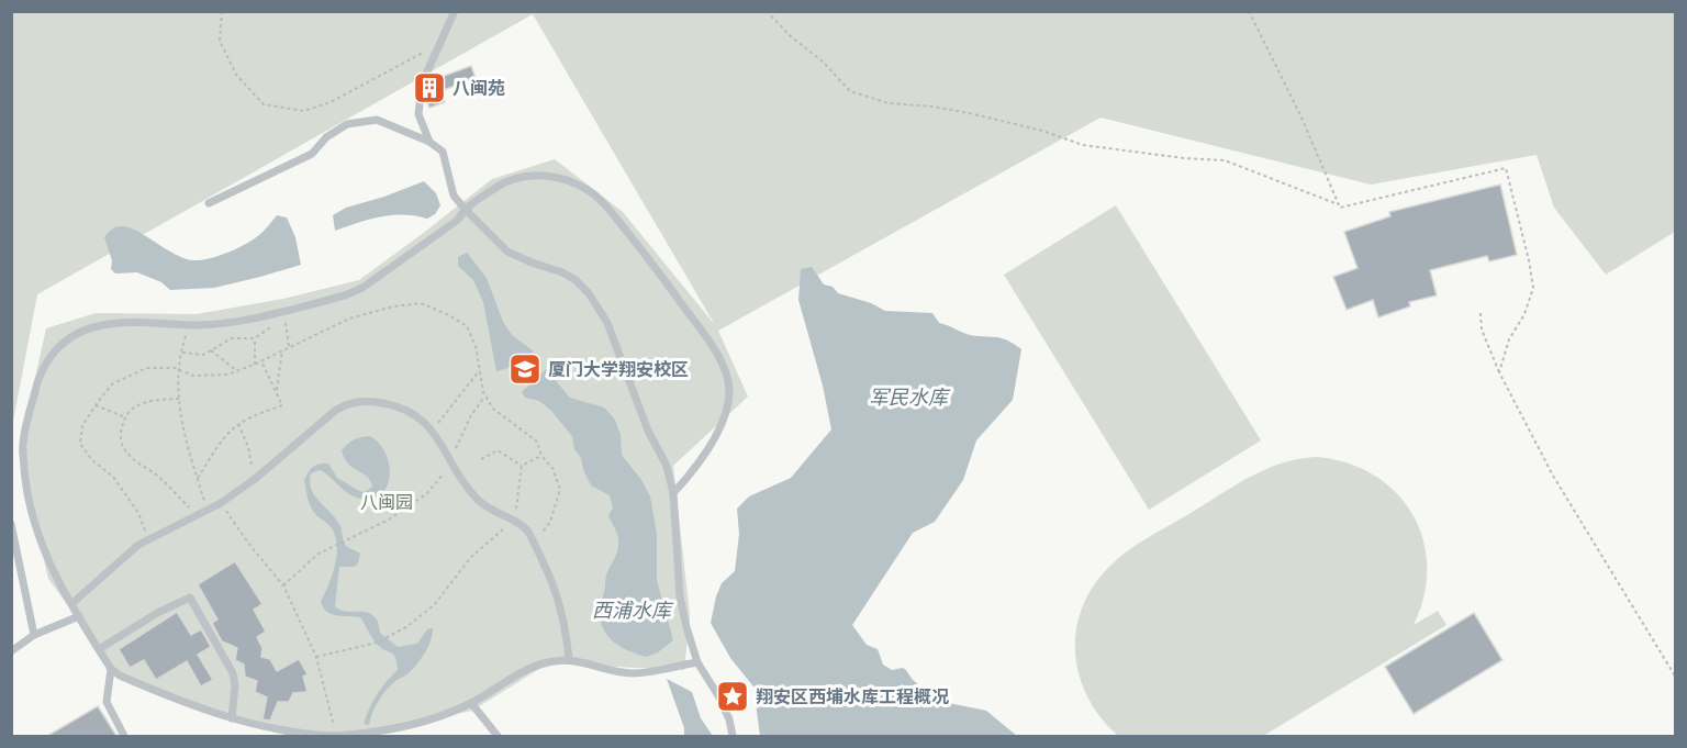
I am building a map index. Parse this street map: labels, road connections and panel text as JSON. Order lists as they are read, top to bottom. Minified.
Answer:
{"water":["军民水库","西浦水库"],"parks":["八闽园"],"places":{"building":["八闽苑"],"school or university":["厦门大学翔安校区"],"place":["翔安区西埔水库工程概况"]}}
